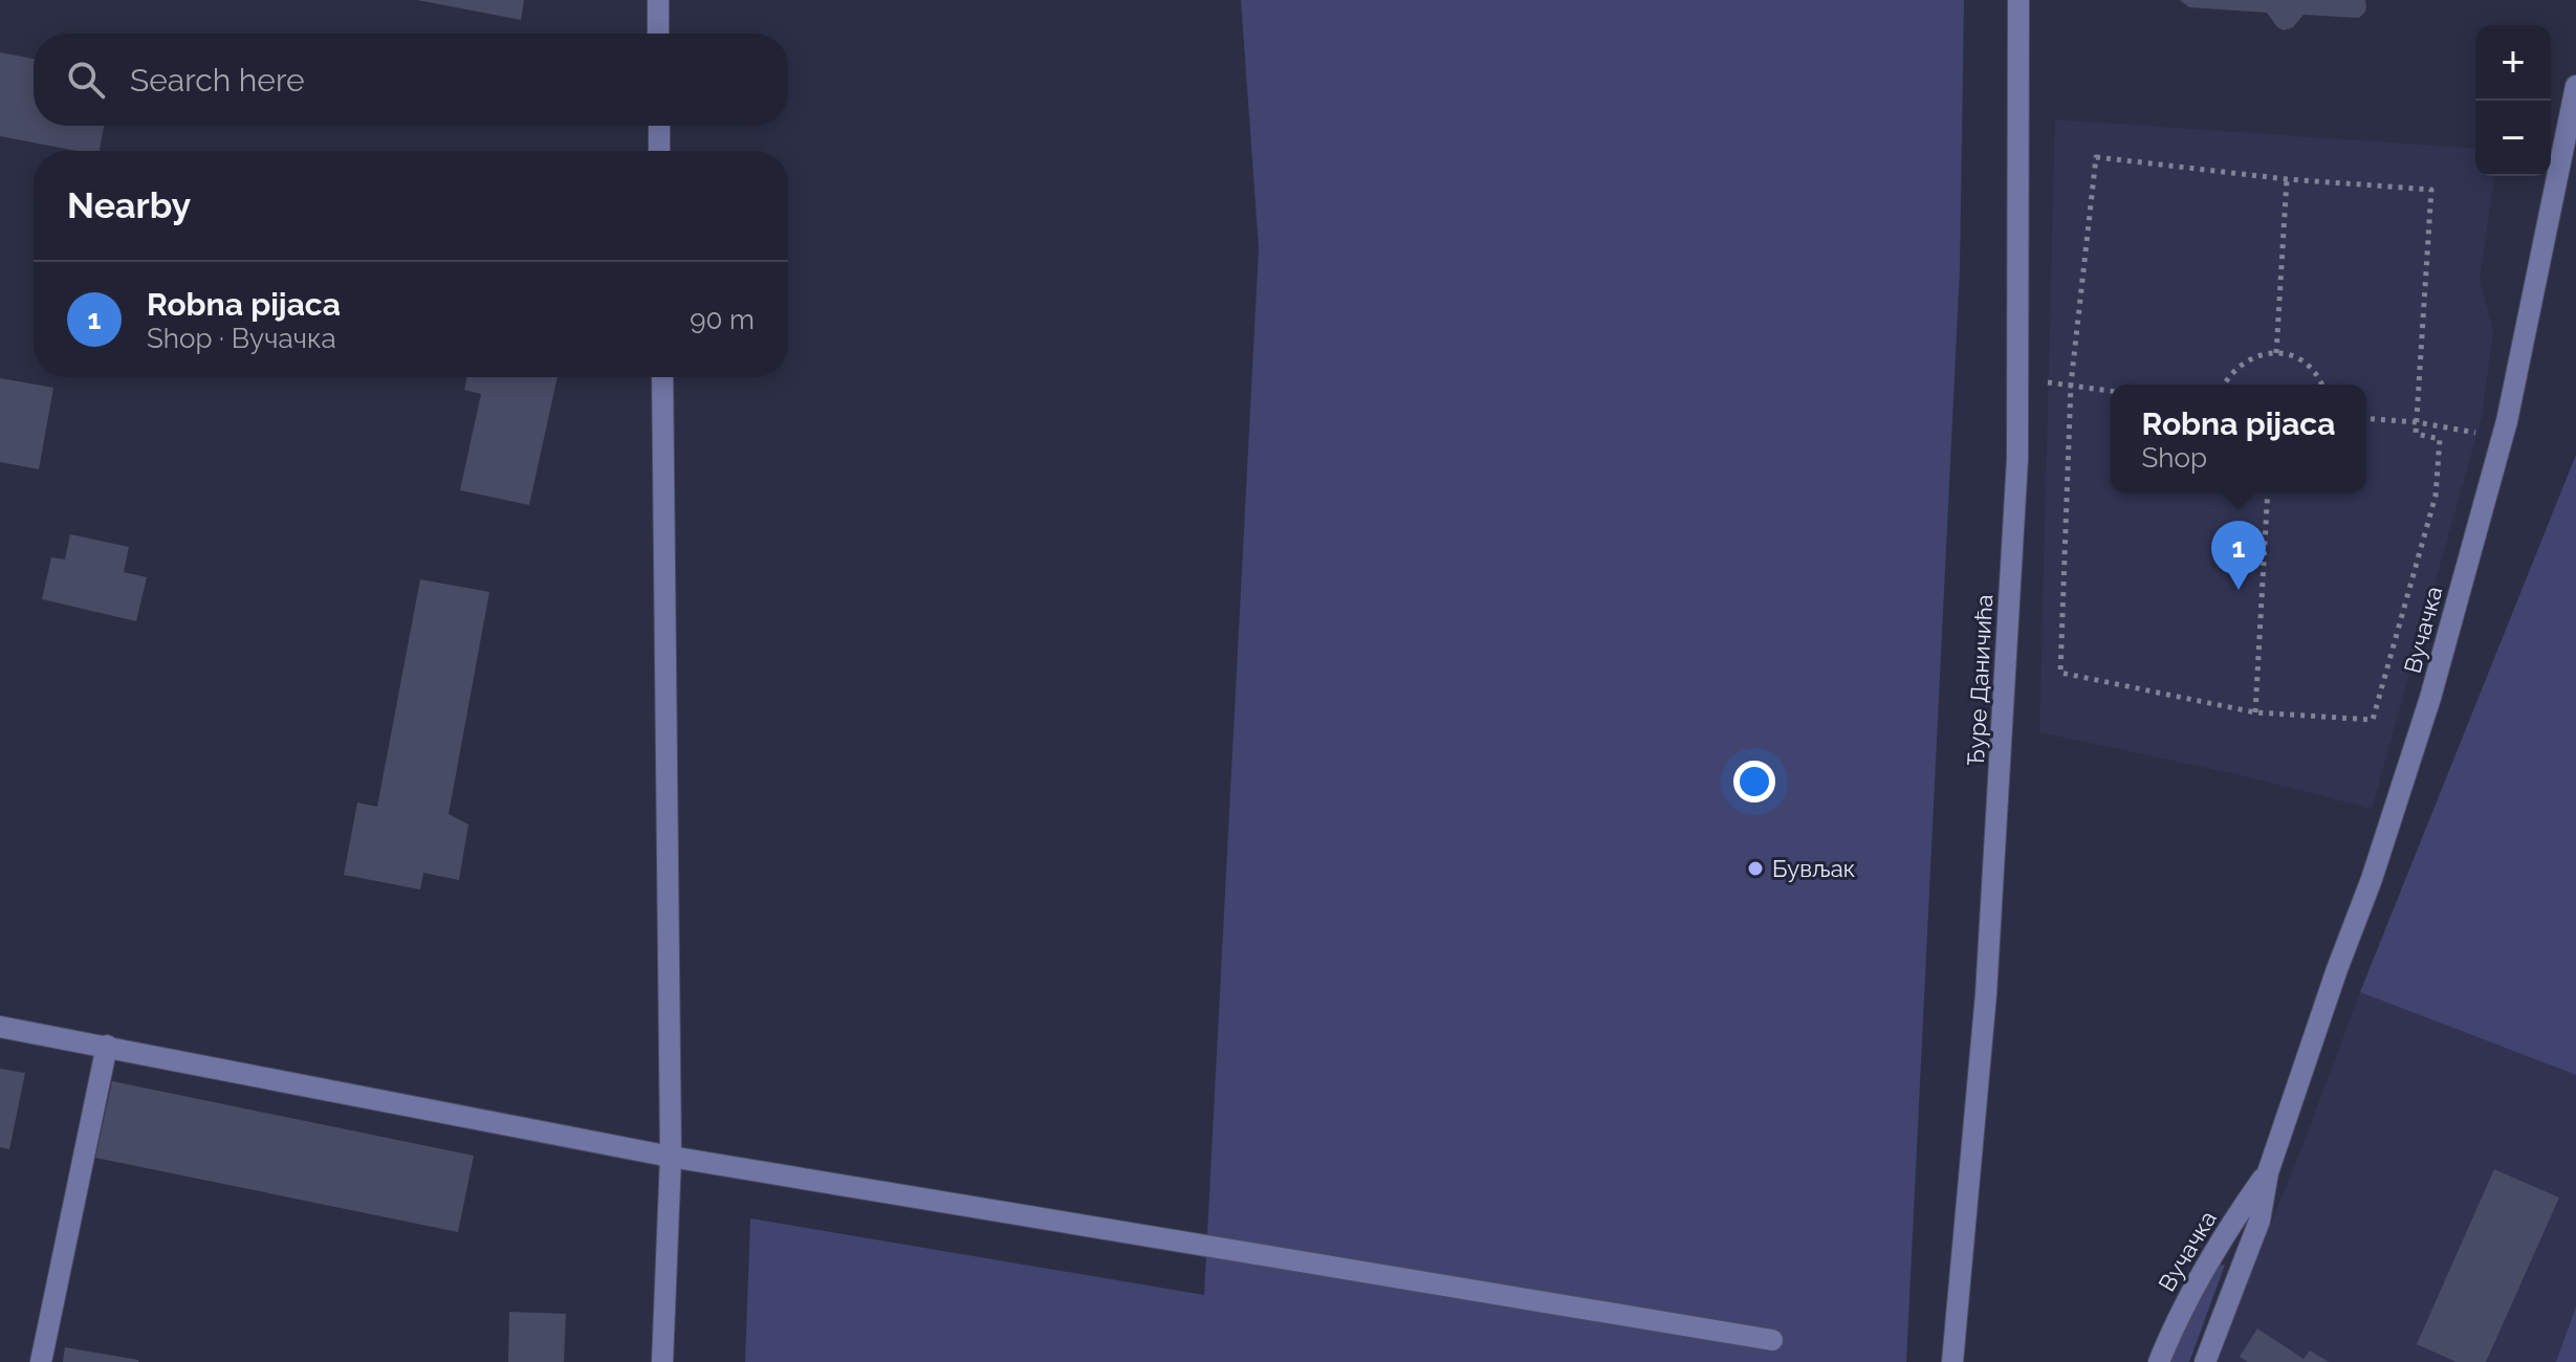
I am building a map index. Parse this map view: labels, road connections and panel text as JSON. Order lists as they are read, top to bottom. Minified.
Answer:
{"streets":{"street":["Вучачка","Ђуре Даничића"]},"places":["Бувљак"],"page":{"map_buttons":["+","−"],"search":"Search here","heading":"Nearby","list":[{"mark":"1","name":"Robna pijaca","note":"Shop · Вучачка","value":"90 m"}],"popup":["Robna pijaca","Shop"],"pins":"1"}}
